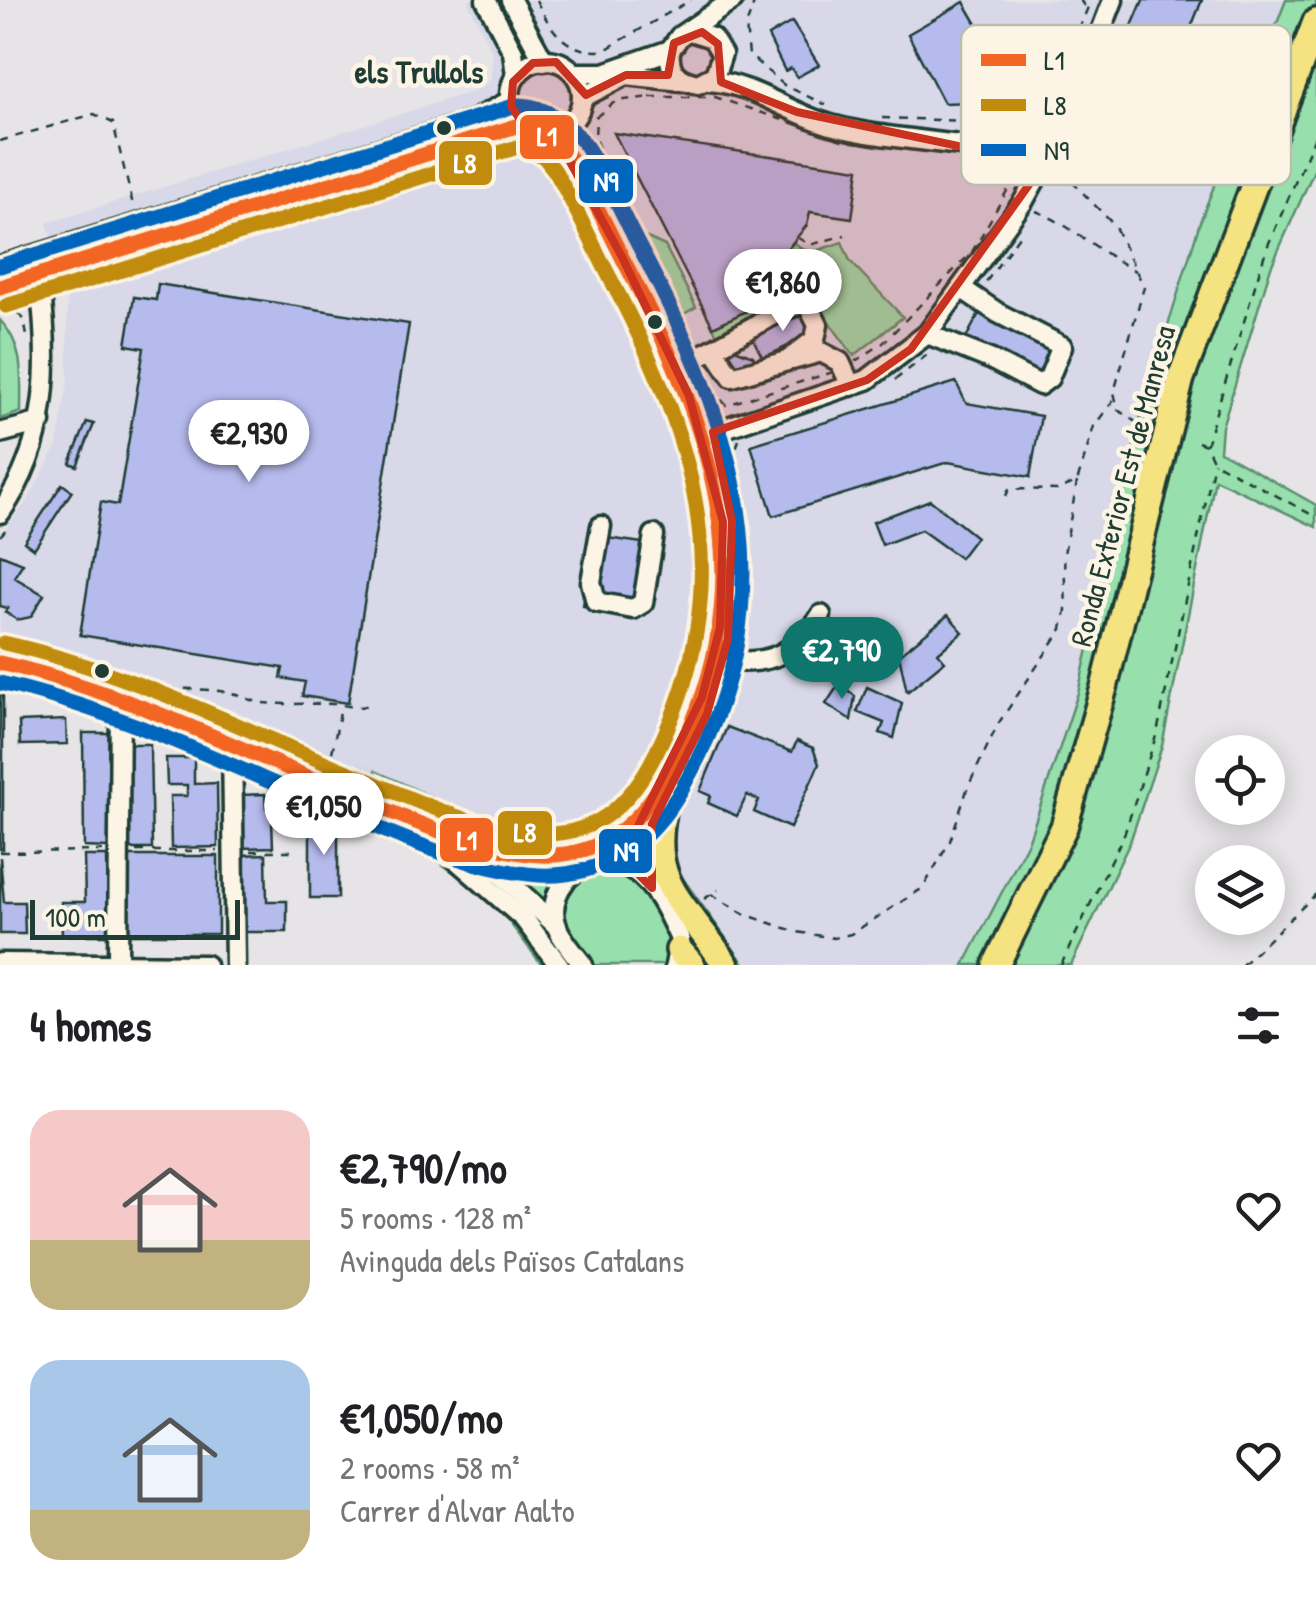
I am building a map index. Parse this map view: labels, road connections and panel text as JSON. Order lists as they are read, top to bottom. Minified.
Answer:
{"streets":{"highway":["Ronda Exterior Est de Manresa"]},"districts":["els Trullols"],"lines":["transit line N9","transit line L1","transit line L8"],"legend":["L1","L8","N9"],"scale_bar":"100 m","page":{"price":["€1,860","€2,930","€2,790","€1,050"],"scale":"100 m","heading":"4 homes","list":[{"name":"€2,790/mo","note":"5 rooms · 128 m² · Avinguda dels Països Catalans"},{"name":"€1,050/mo","note":"2 rooms · 58 m² · Carrer d'Alvar Aalto"}]}}
